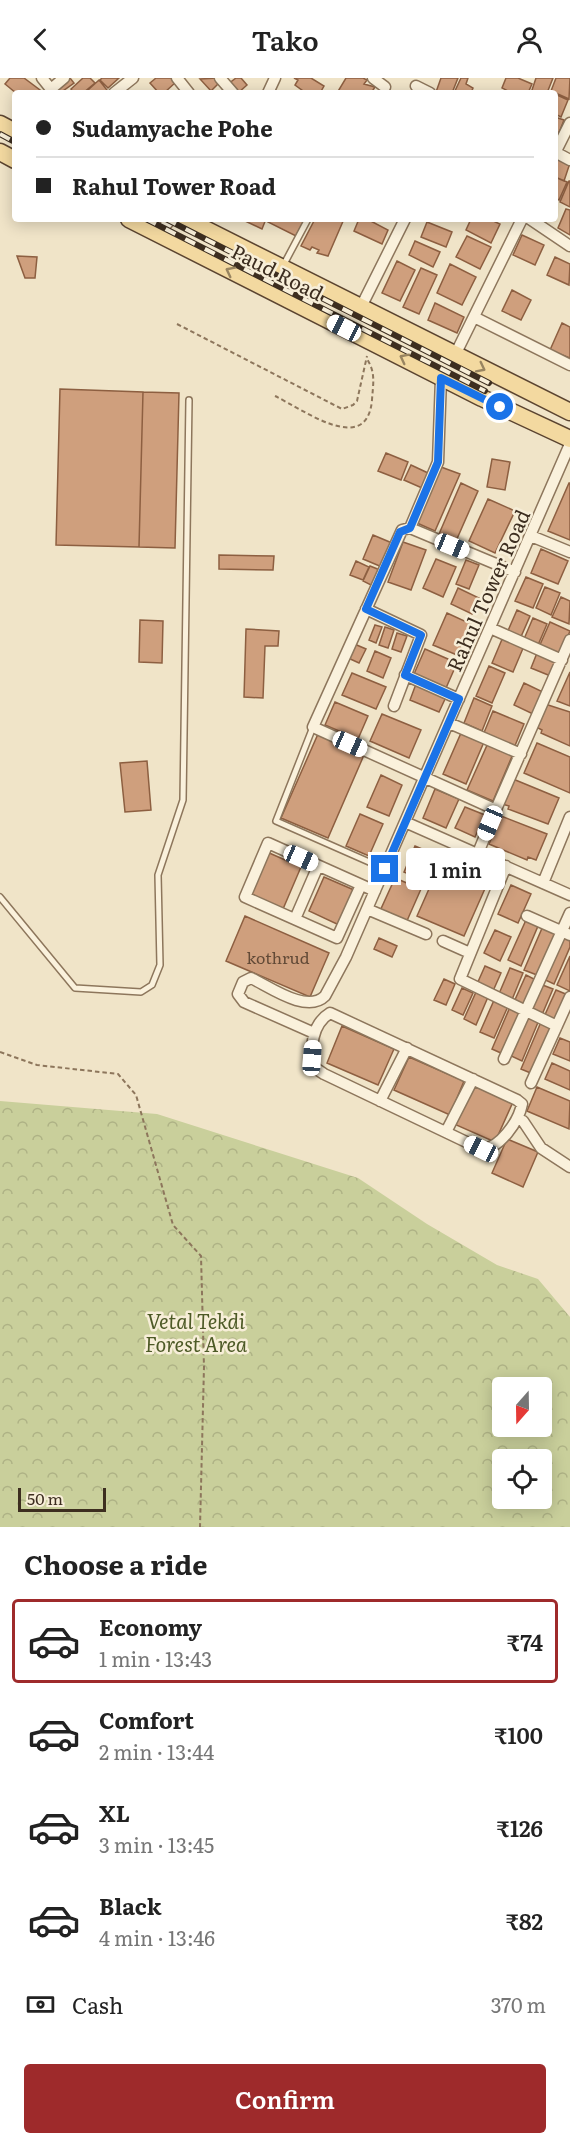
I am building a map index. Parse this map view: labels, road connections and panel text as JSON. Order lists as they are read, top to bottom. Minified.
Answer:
{"streets":{"main road":["Paud Road"],"street":["Rahul Tower Road"]},"parks":["Vetal Tekdi Forest Area"],"house_numbers":["kothrud"],"scale_bar":"50 m","north":"bottom","page":{"header":"Tako","banner":["Sudamyache Pohe","Rahul Tower Road"],"bubble":"1 min","scale":"50 m","heading":"Choose a ride","list":[{"name":"Economy","note":"1 min · 13:43","value":"₹74"},{"name":"Comfort","note":"2 min · 13:44","value":"₹100"},{"name":"XL","note":"3 min · 13:45","value":"₹126"},{"name":"Black","note":"4 min · 13:46","value":"₹82"}],"pay":["Cash","370 m"],"buttons":"Confirm"}}
